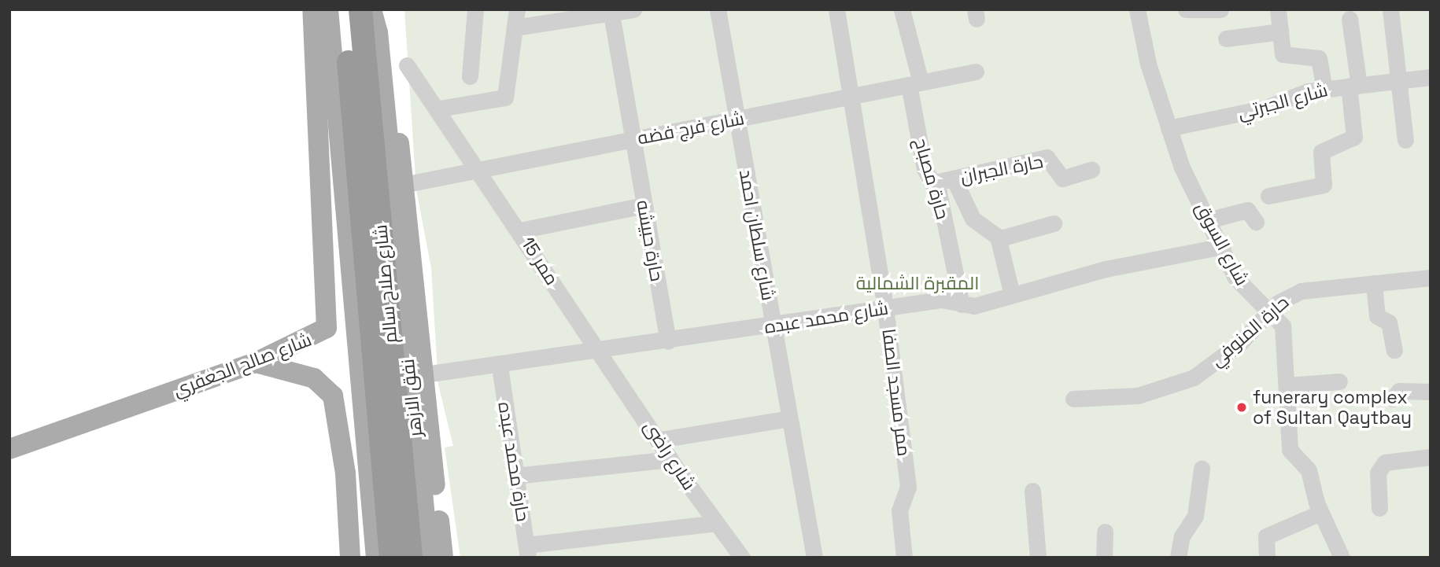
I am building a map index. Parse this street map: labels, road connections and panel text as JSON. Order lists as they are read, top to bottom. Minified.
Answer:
{"streets":{"highway":["شارع صلاح سالم"],"main road":["شارع صالح الجعفري","نفق الازهر"],"street":["شارع الجبرتي","شارع فرج فضه","حارة الجبران","حارة مصباح","شارع سلطان احمد","حارة حبيشه","شارع السوق","ممر 15","شارع محمد عبده","حارة المنوفي","ممر مسجد الصفا","شارع راضى","حارة محمد عبده"]},"crossings":[["شارع الجبرتي","شارع السوق"],["شارع فرج فضه","حارة مصباح"],["شارع فرج فضه","شارع سلطان احمد"],["شارع فرج فضه","حارة حبيشه"],["شارع فرج فضه","ممر 15"],["شارع فرج فضه","ممر مسجد الصفا"],["حارة الجبران","حارة مصباح"],["حارة مصباح","شارع محمد عبده"],["شارع سلطان احمد","شارع محمد عبده"],["حارة حبيشه","شارع محمد عبده"],["شارع السوق","شارع محمد عبده"],["شارع السوق","حارة المنوفي"],["ممر 15","شارع محمد عبده"],["ممر 15","شارع راضى"],["شارع محمد عبده","ممر مسجد الصفا"],["شارع محمد عبده","شارع راضى"],["شارع محمد عبده","حارة محمد عبده"]],"parks":["المقبرة الشمالية"],"places":["funerary complex of Sultan Qaytbay"]}
